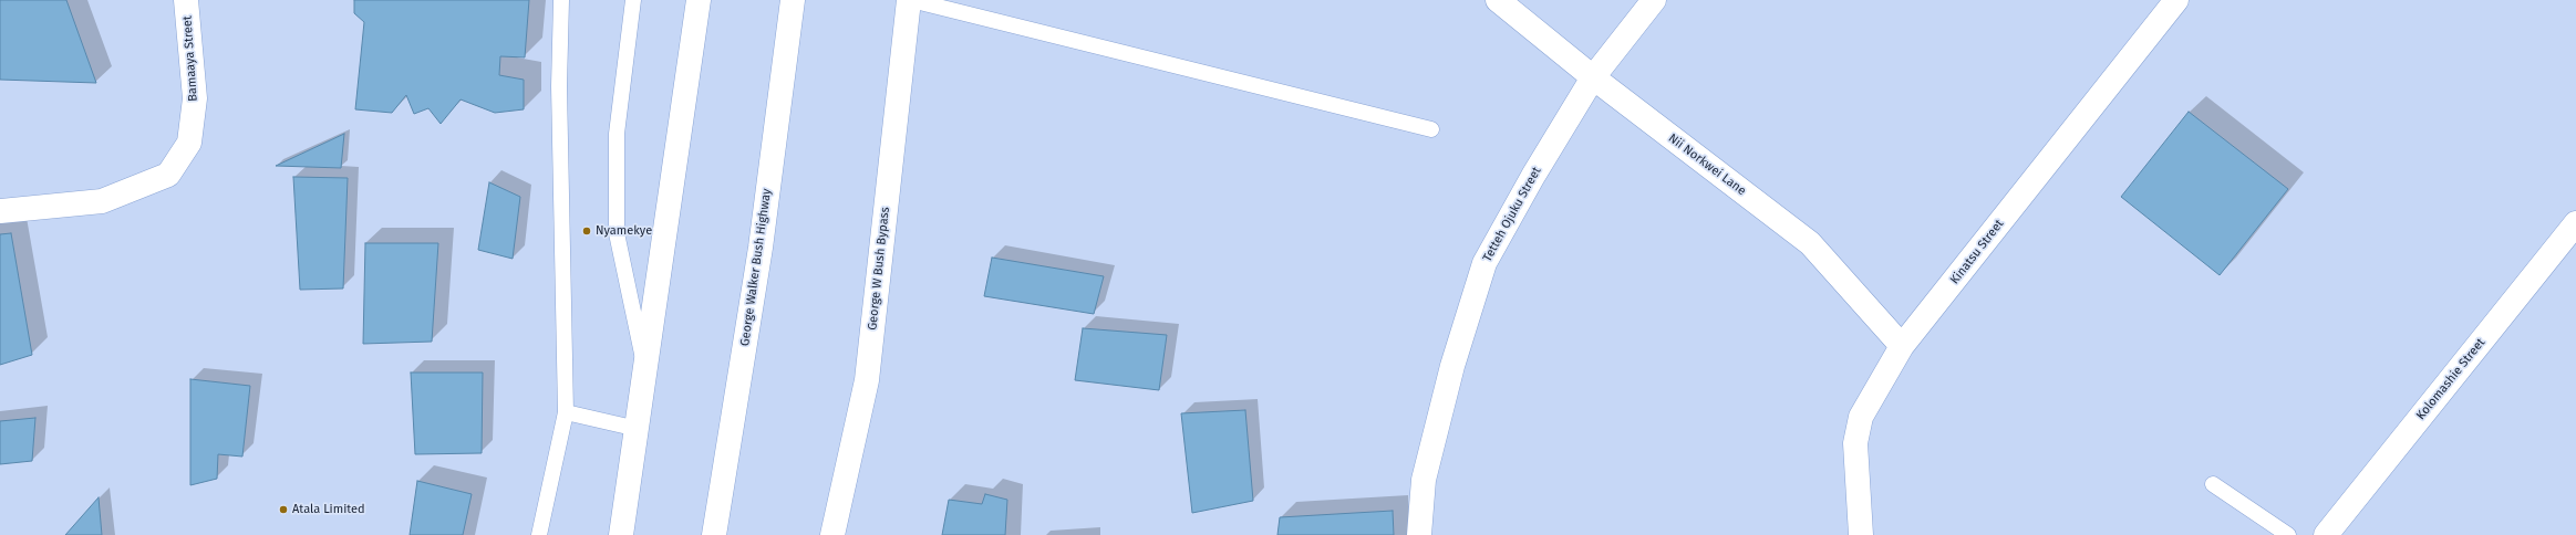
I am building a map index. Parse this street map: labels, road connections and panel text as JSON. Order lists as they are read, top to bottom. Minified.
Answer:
{"streets":{"main road":["Bamaaya Street","Nii Norkwei Lane","Tetteh Ojuku Street","Kinatsu Street","George Walker Bush Highway","George W Bush Bypass","Kolomashie Street"]},"crossings":[["Nii Norkwei Lane","Tetteh Ojuku Street"],["Nii Norkwei Lane","Kinatsu Street"]],"places":["Nyamekye","Atala Limited"]}
